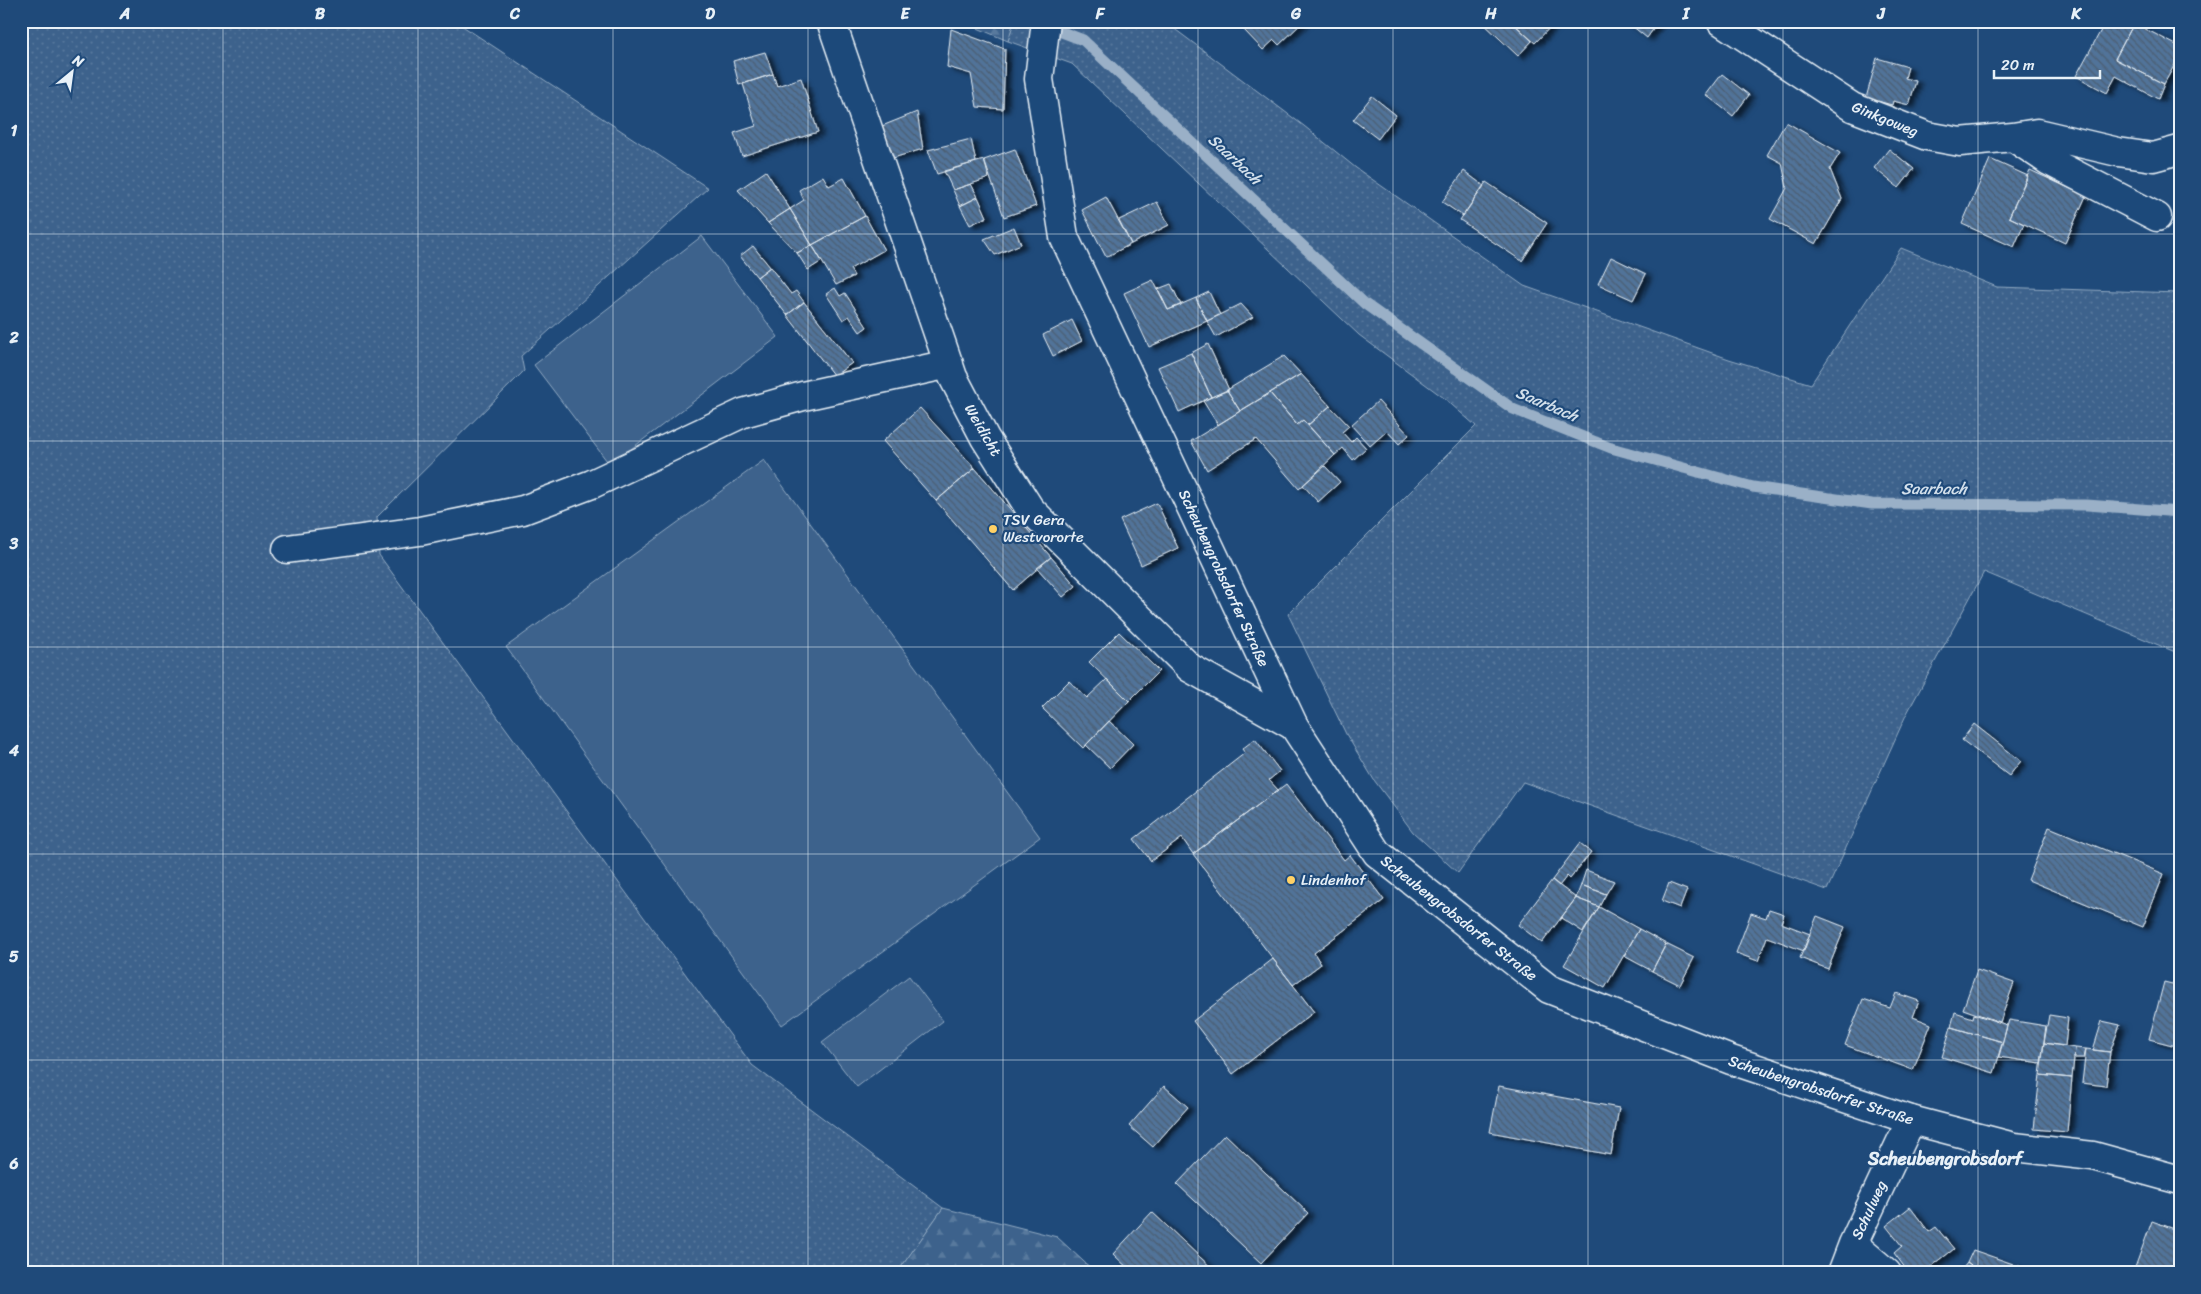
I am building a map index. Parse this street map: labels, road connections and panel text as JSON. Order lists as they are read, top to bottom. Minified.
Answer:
{"streets":{"main road":["Ginkgoweg","Weidicht","Scheubengrobsdorfer Straße","Schulweg"]},"crossings":[["Weidicht","Scheubengrobsdorfer Straße"],["Scheubengrobsdorfer Straße","Schulweg"]],"districts":["Scheubengrobsdorf"],"water":["Saarbach"],"places":["TSV Gera Westvororte","Lindenhof"],"scale_bar":"20 m","north":"top right","grid":{"columns":["A","B","C","D","E","F","G","H","I","J","K"],"rows":["1","2","3","4","5","6"]}}
